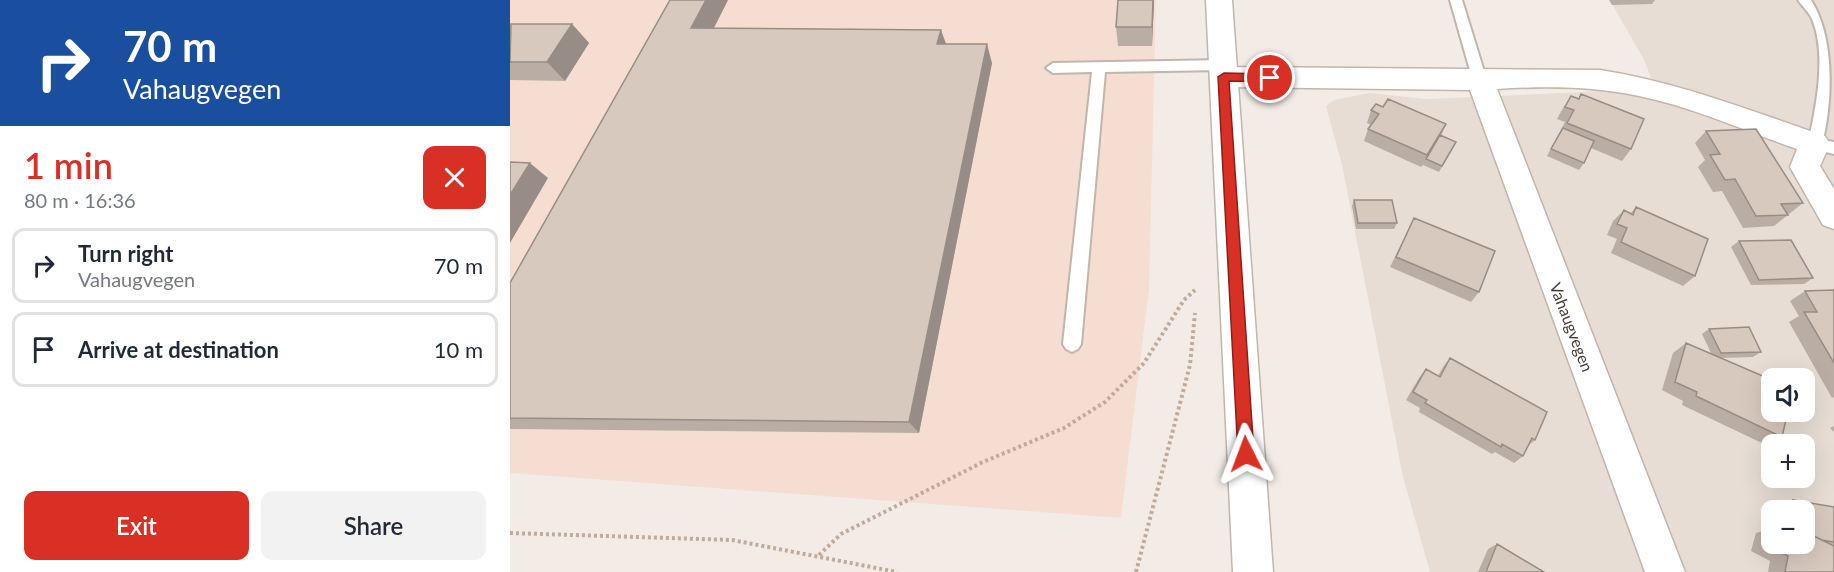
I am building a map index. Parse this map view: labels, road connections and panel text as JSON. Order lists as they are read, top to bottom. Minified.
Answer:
{"streets":{"street":["Vahaugvegen"]},"page":{"turn":["70 m","Vahaugvegen"],"heading":["1 min","80 m · 16:36"],"list":[{"name":"Turn right","note":"Vahaugvegen","value":"70 m"},{"name":"Arrive at destination","value":"10 m"}],"map_buttons":["+","−"],"buttons":["Exit","Share"]}}
